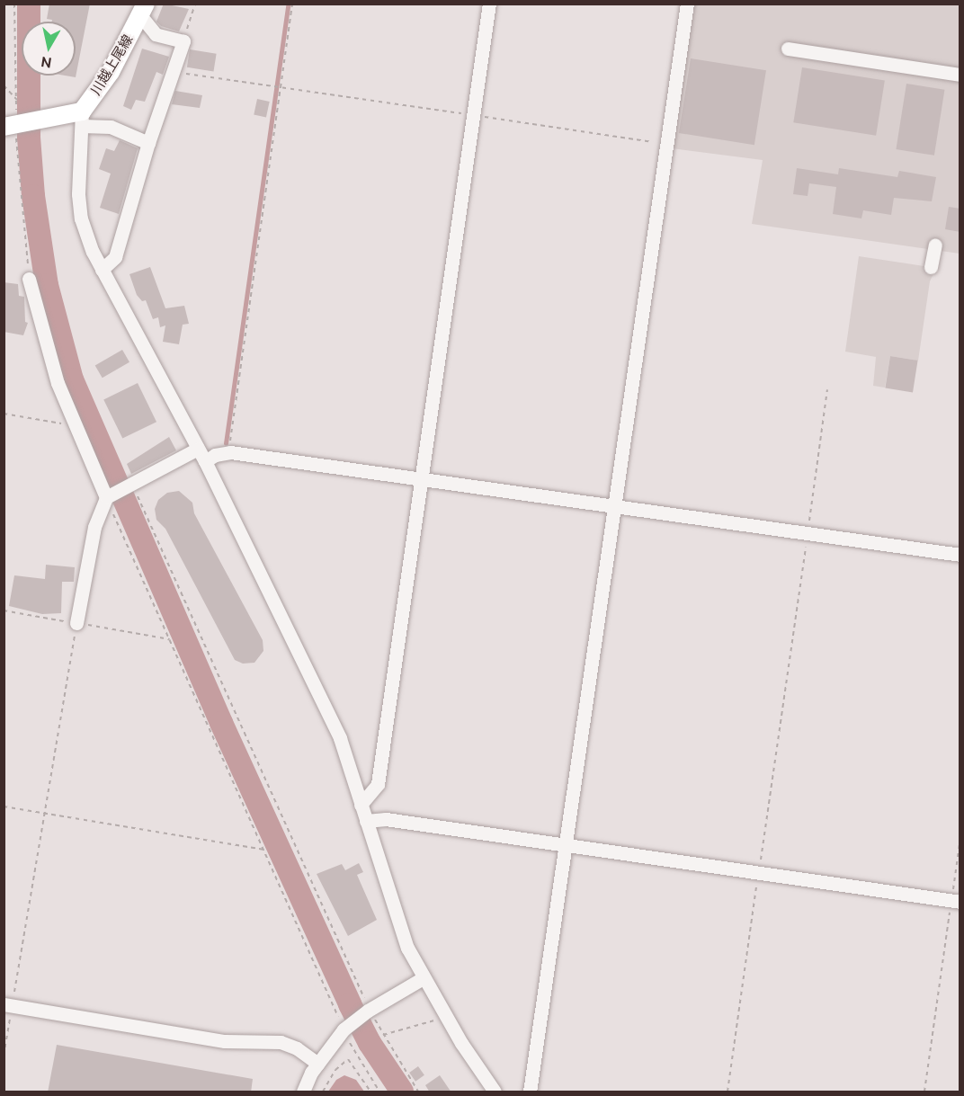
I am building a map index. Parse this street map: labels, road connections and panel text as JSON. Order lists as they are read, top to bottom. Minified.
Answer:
{"streets":{"main road":["川越上尾線"]},"north":"bottom"}
